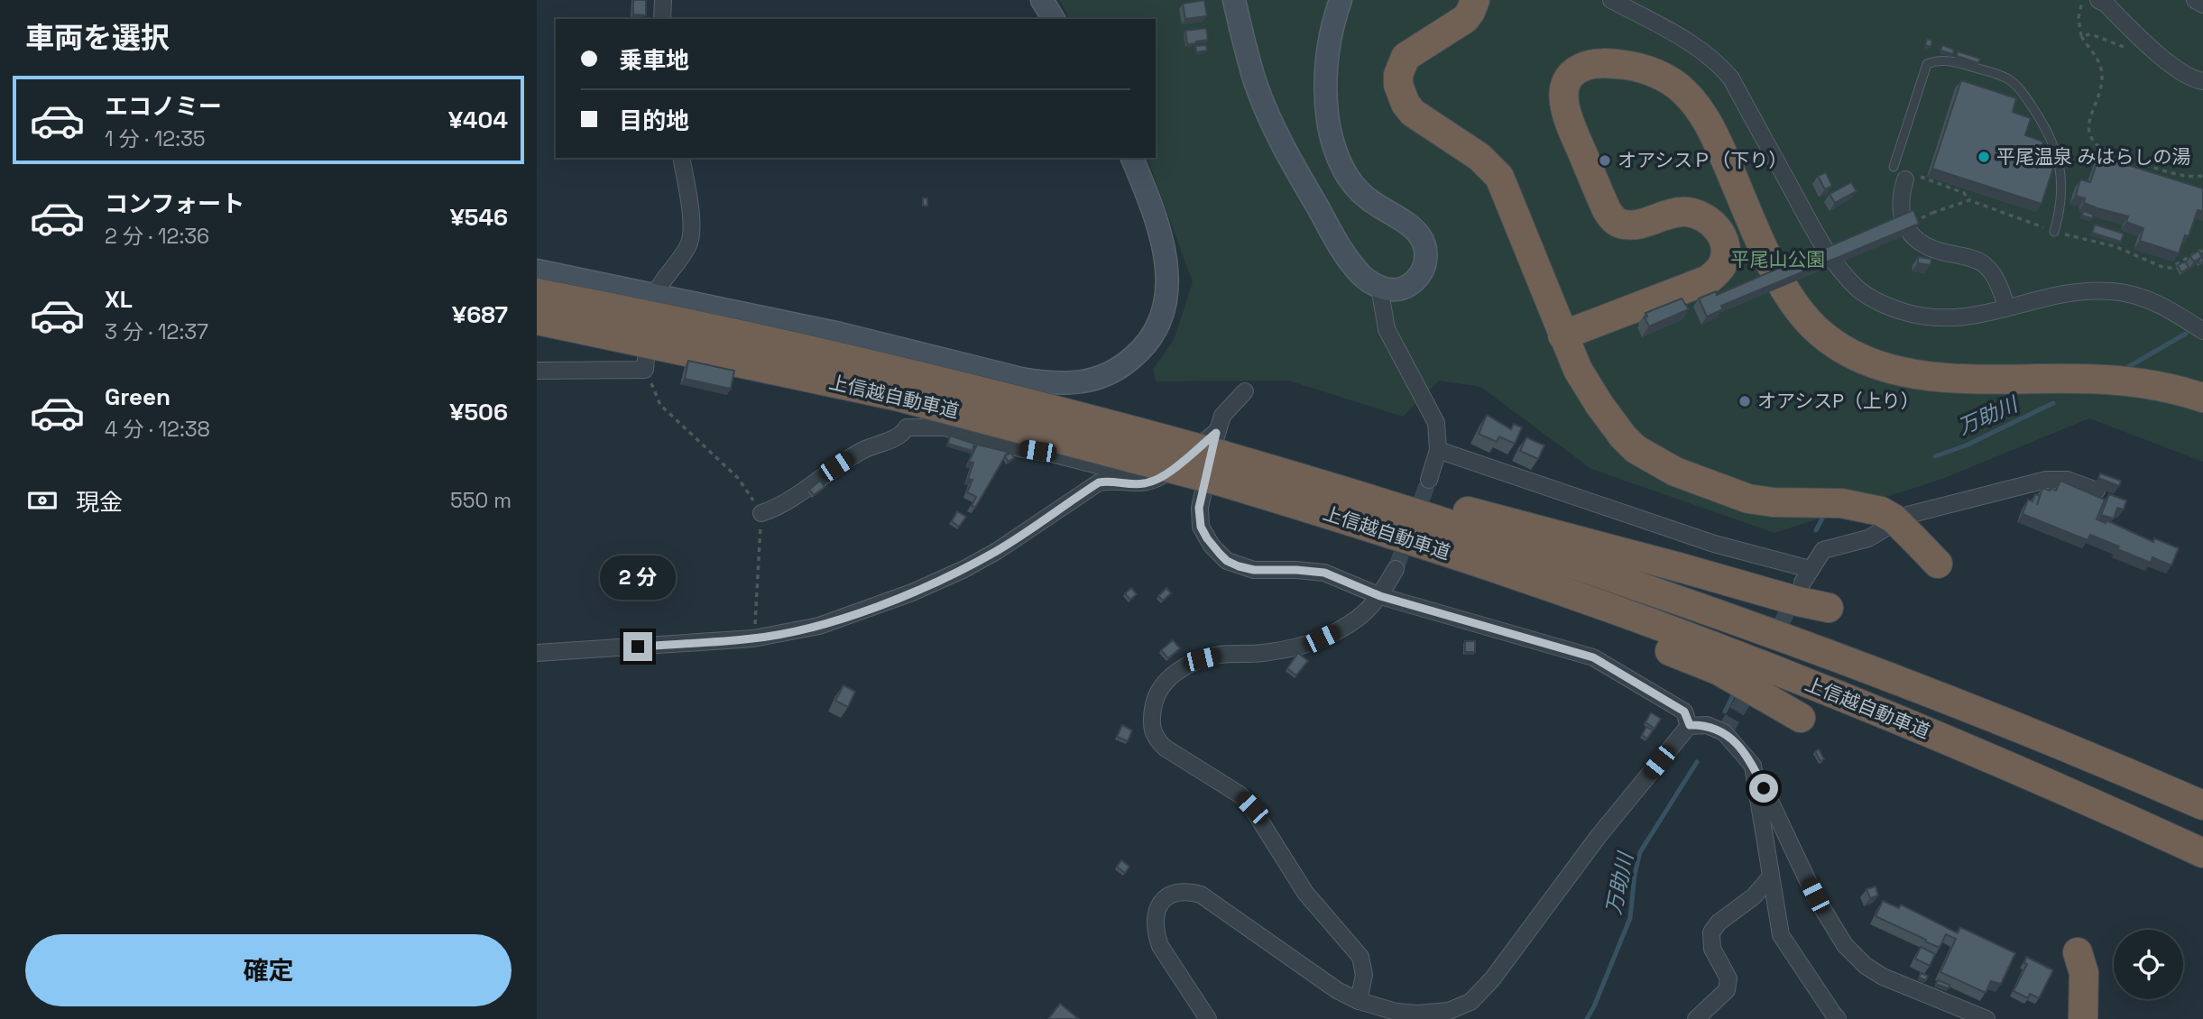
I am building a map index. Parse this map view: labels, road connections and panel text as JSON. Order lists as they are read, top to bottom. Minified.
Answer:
{"streets":{"highway":["上信越自動車道"]},"water":["万助川"],"parks":["平尾山公園"],"places":["平尾温泉 みはらしの湯","オアシスＰ（下り）","オアシスP（上り）"],"page":{"heading":"車両を選択","banner":["乗車地","目的地"],"list":[{"name":"エコノミー","note":"1 分 · 12:35","value":"¥404"},{"name":"コンフォート","note":"2 分 · 12:36","value":"¥546"},{"name":"XL","note":"3 分 · 12:37","value":"¥687"},{"name":"Green","note":"4 分 · 12:38","value":"¥506"}],"pay":["現金","550 m"],"bubble":"2 分","buttons":"確定"}}
